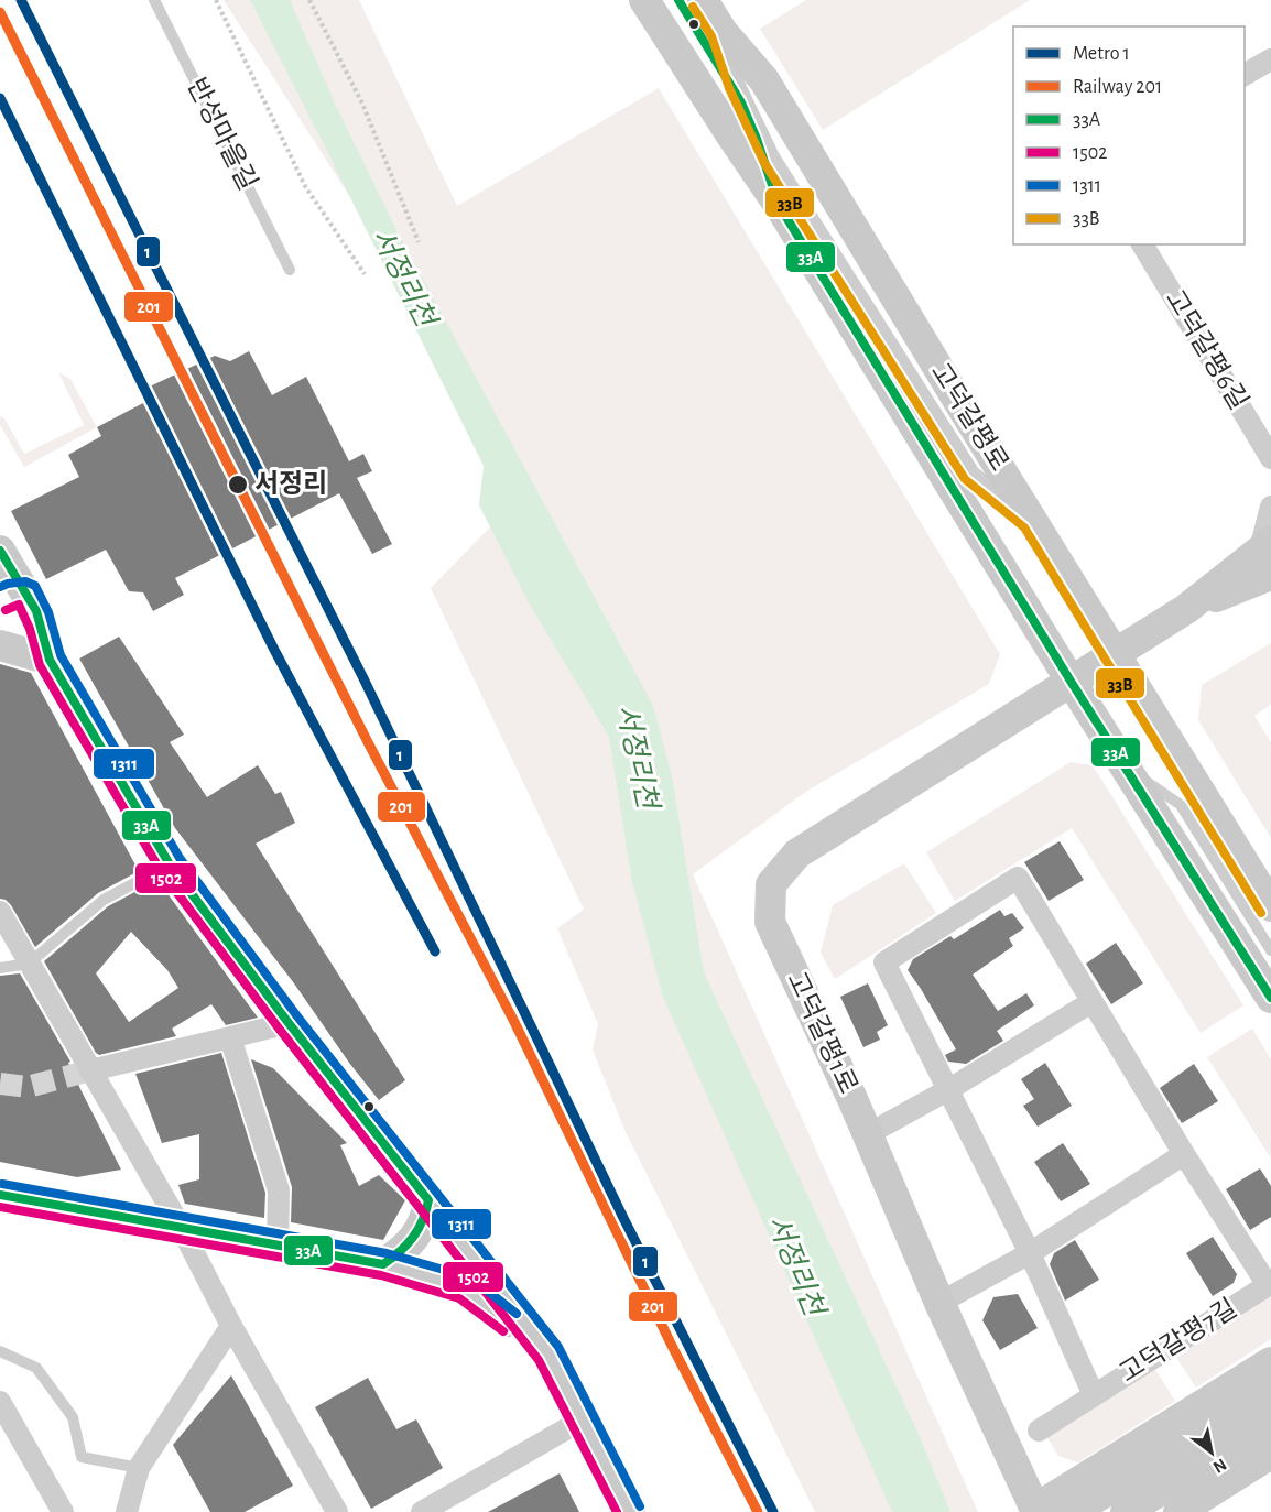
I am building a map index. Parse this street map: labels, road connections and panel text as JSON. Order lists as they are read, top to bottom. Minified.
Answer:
{"streets":{"street":["고덕갈평6길","고덕갈평로","고덕갈평1로","고덕갈평7길"],"lane":["반성마을길"]},"crossings":[["고덕갈평로","고덕갈평1로"]],"water":["서정리천"],"places":["서정리"],"lines":["metro line 1","transit line 33A","transit line 33B","rail line 201","transit line 1311","transit line 1502"],"legend":["Metro 1","Railway 201","33A","1502","1311","33B"],"north":"bottom right"}
